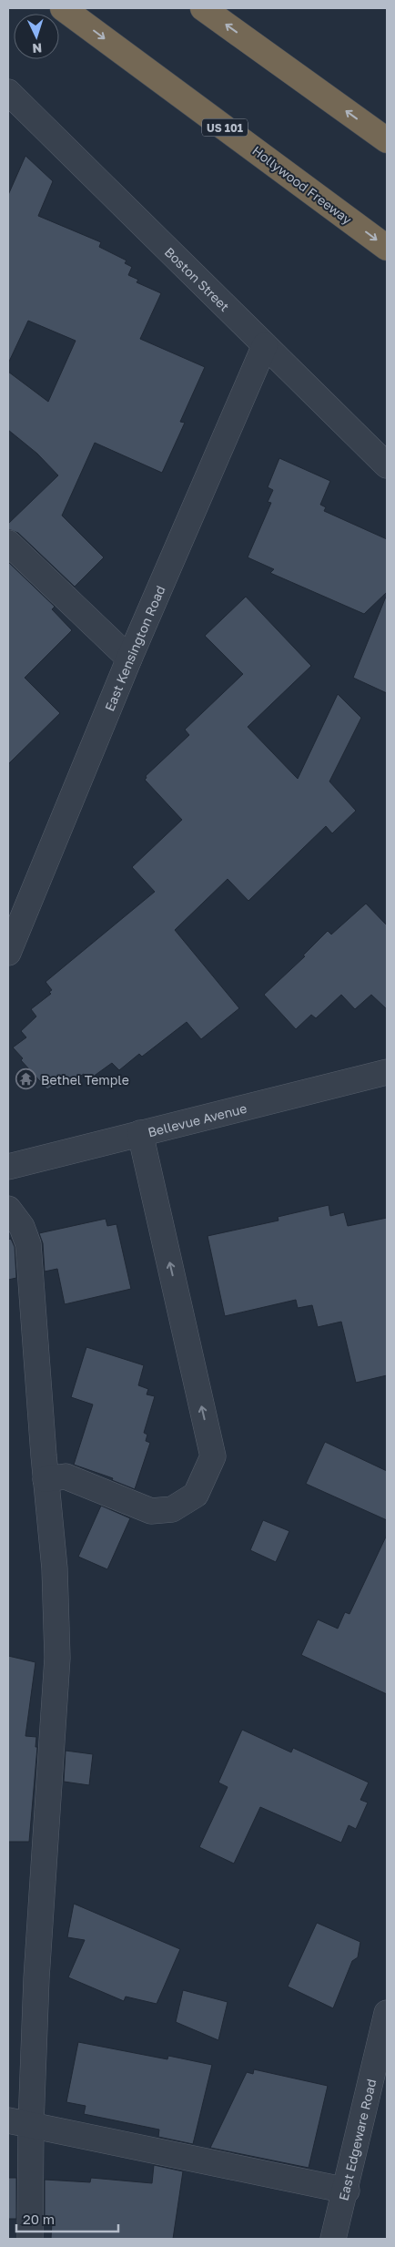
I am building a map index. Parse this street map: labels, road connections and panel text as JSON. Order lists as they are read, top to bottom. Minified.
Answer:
{"streets":{"highway":["US 101","Hollywood Freeway"],"street":["Boston Street","East Kensington Road","Bellevue Avenue","East Edgeware Road"]},"crossings":[["Boston Street","East Kensington Road"]],"places":{"temple":["Bethel Temple"]},"scale_bar":"20 m","north":"bottom"}
